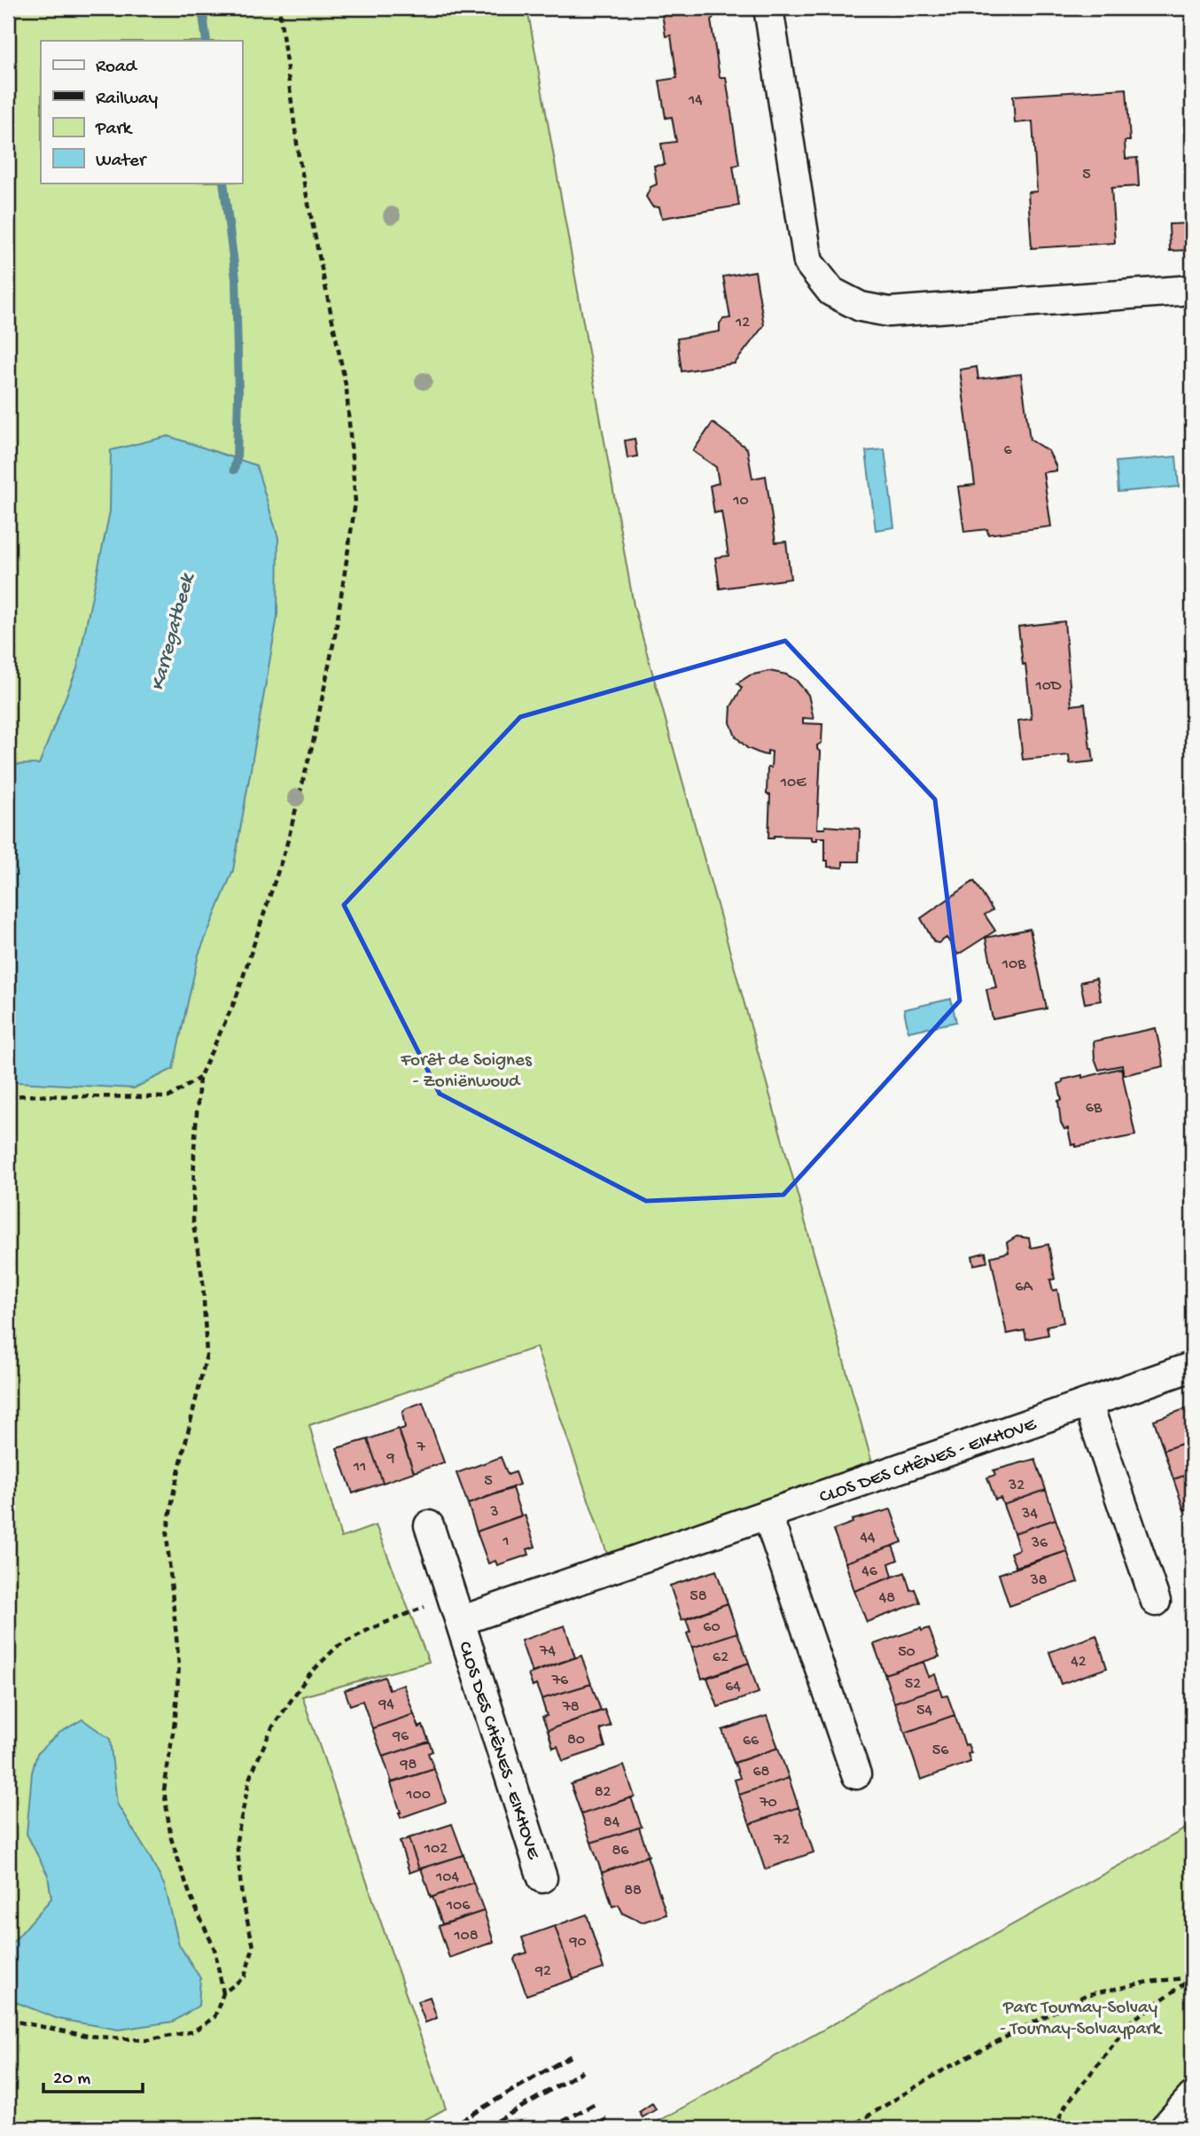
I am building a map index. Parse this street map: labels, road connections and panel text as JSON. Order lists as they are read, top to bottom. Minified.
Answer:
{"streets":{"street":["CLOS DES CHÊNES - EIKHOVE"]},"water":["Karregatbeek"],"parks":["Forêt de Soignes - Zoniënwoud","Parc Tournay-Solvay - Tournay-Solvaypark"],"house_numbers":["14","5","12","6","10","10D","10E","10B","6B","6A","7","9","11","5","32","3","34","44","1","36","46","38","58","48","60","74","50","62","42","76","52","64","94","78","54","96","80","66","56","98","68","82","100","70","84","72","102","86","104","88","106","108","90","92"],"legend":["Road","Railway","Park","Water"],"scale_bar":"20 m"}
